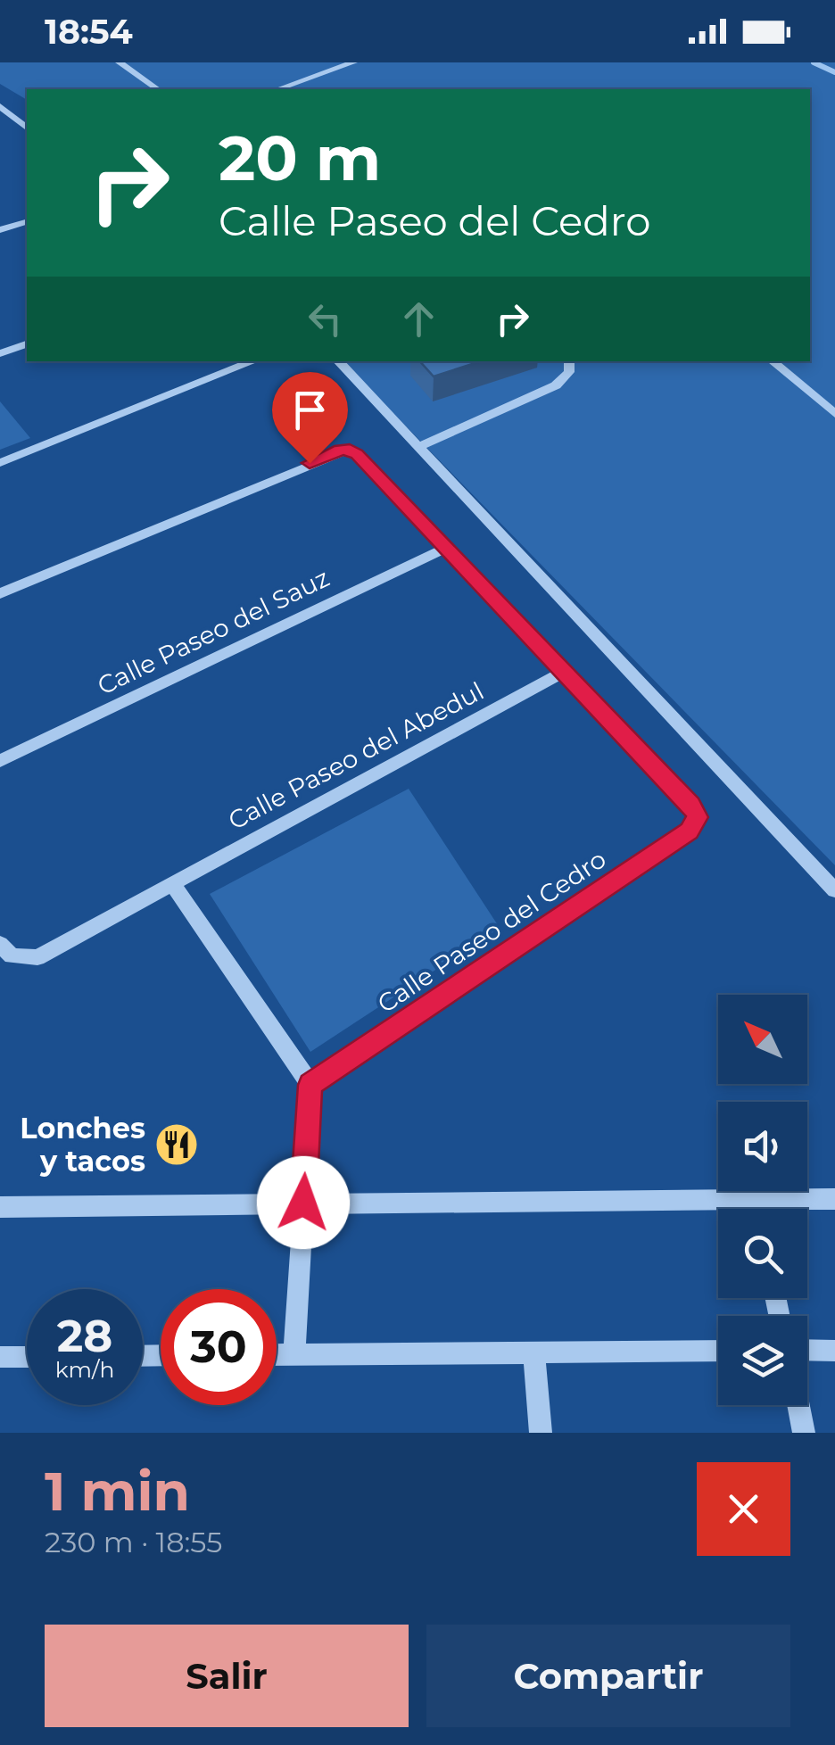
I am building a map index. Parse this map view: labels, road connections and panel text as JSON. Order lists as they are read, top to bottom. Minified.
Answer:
{"streets":{"street":["Calle Paseo del Sauz","Calle Paseo del Abedul","Calle Paseo del Cedro"]},"crossings":[["Calle Paseo del Abedul","Calle Paseo del Cedro"]],"places":{"restaurant":["Lonches y tacos"]},"north":"top left","page":{"status":"18:54","turn":["20 m","Calle Paseo del Cedro"],"speed":"28 km/h","limit":"30","heading":["1 min","230 m · 18:55"],"buttons":["Salir","Compartir"]}}
